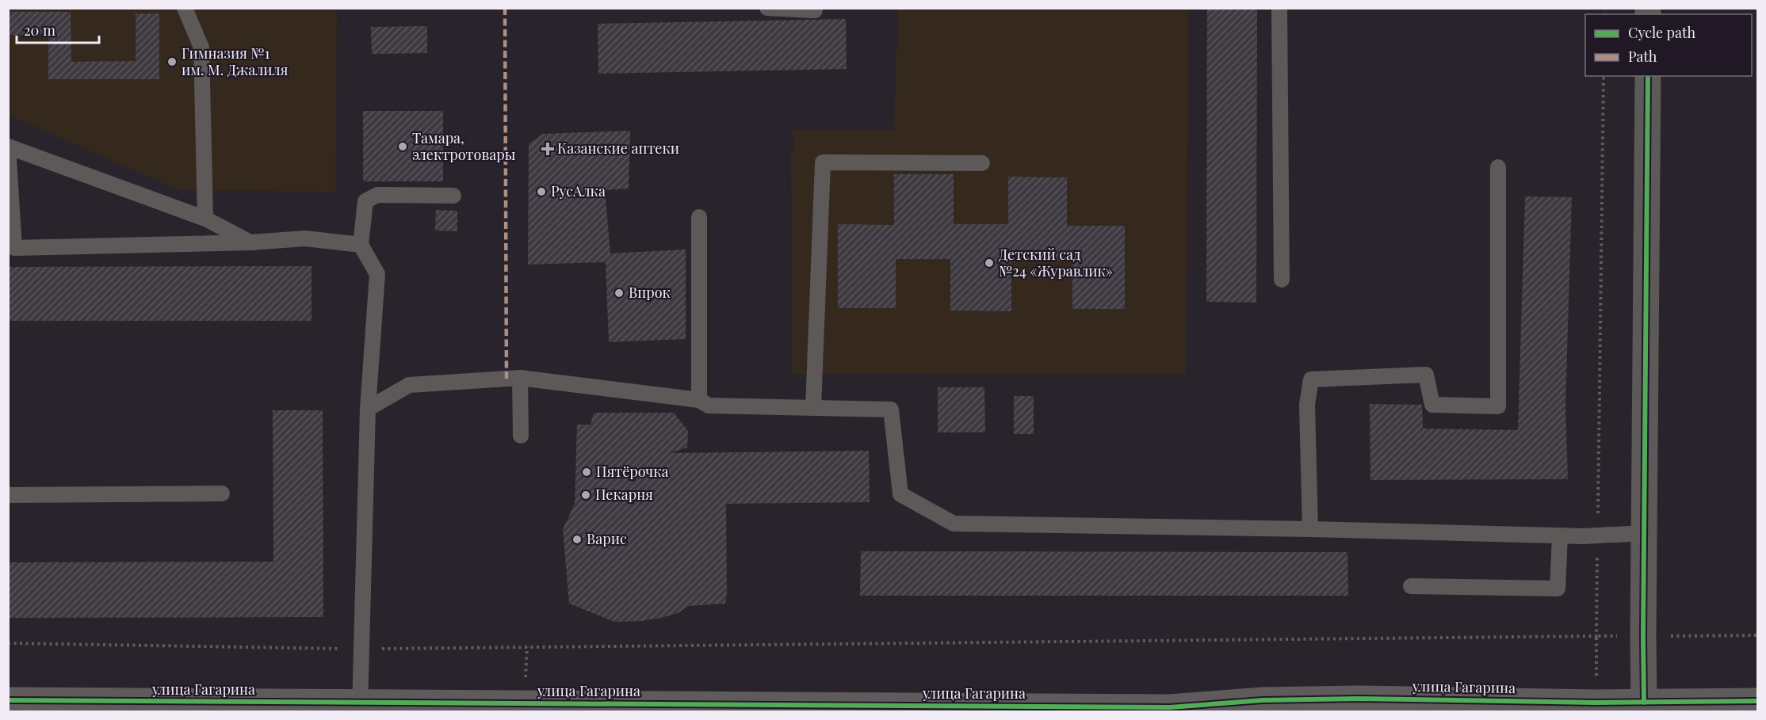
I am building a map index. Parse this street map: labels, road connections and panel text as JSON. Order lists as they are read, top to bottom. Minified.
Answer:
{"streets":{"street":["улица Гагарина"]},"places":{"other":["Гимназия №1 им. М. Джалиля","Тамара, электротовары","РусАлка","Детский сад №24 «Журавлик»","Впрок","Пятёрочка","Пекарня","Варис"],"health":["Казанские аптеки"]},"legend":["Cycle path","Path"],"scale_bar":"20 m"}
